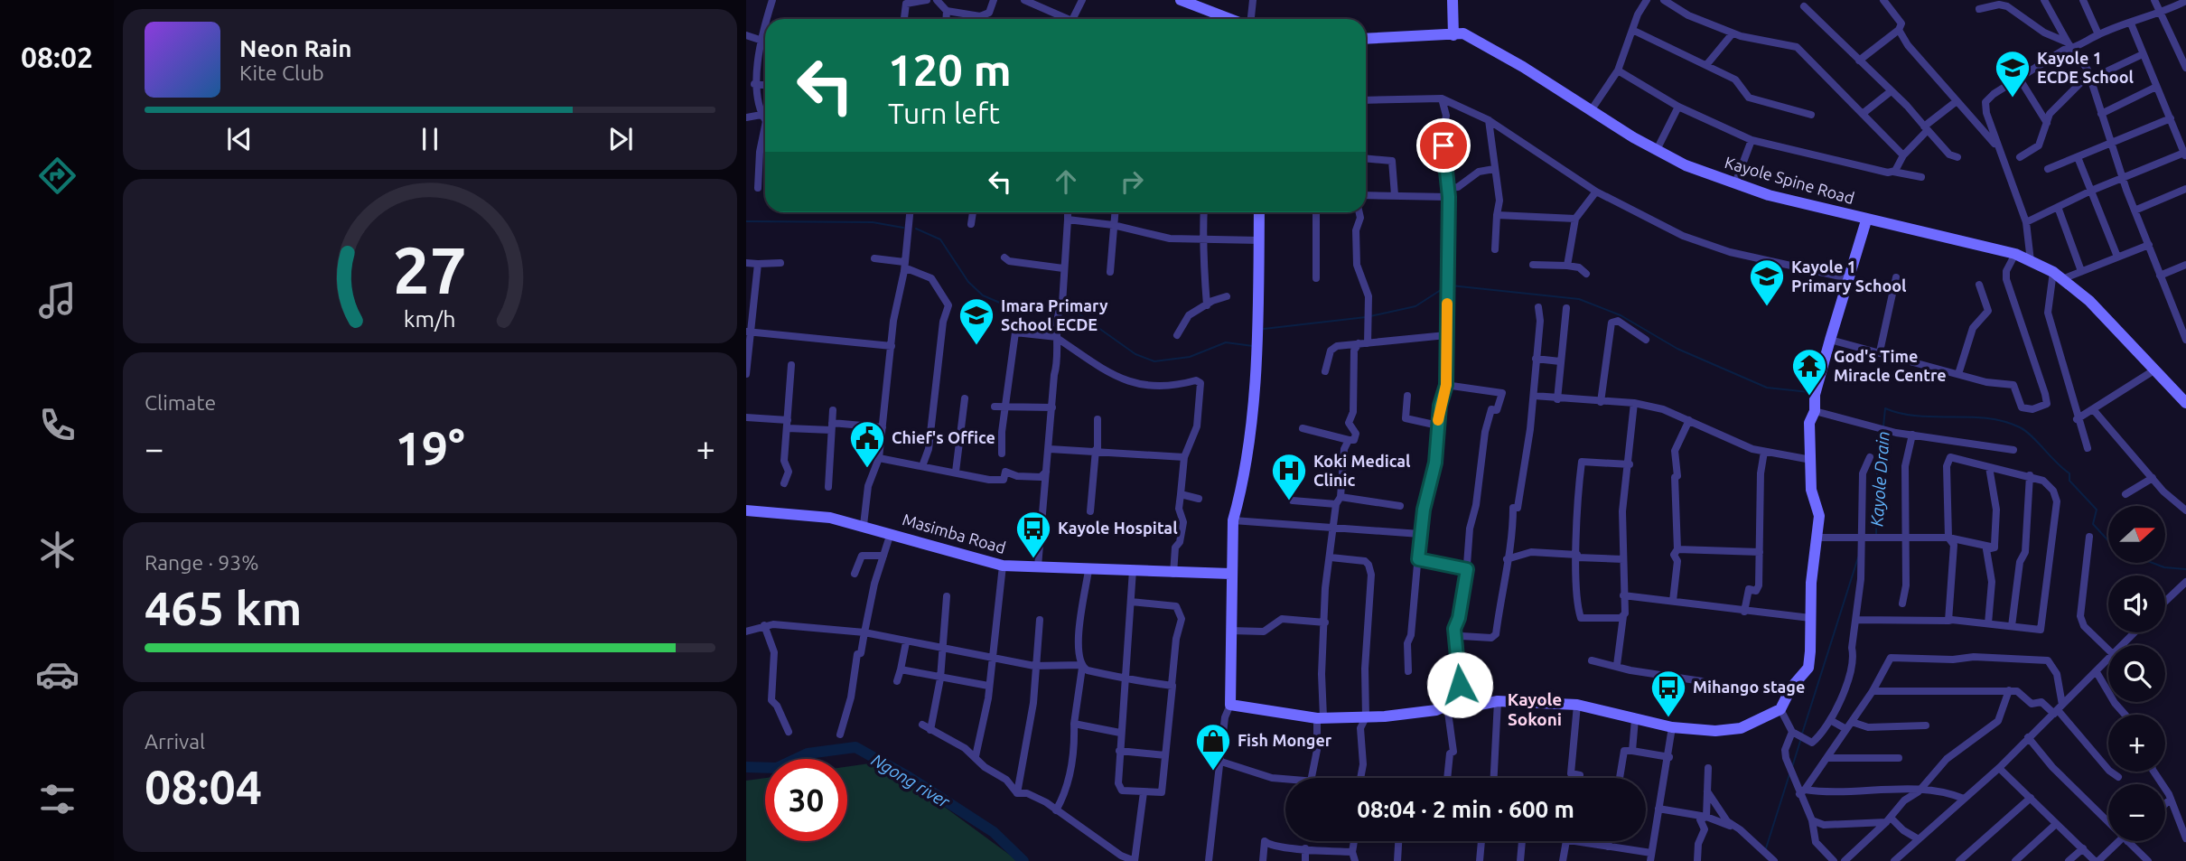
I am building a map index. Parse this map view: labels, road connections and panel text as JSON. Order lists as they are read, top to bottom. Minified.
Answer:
{"streets":{"street":["Kayole Spine Road","Masimba Road"]},"districts":["Kayole Sokoni"],"water":["Kayole Drain","Ngong river"],"places":{"school or university":["Kayole 1 ECDE School","Kayole 1 Primary School","Imara Primary School ECDE"],"temple":["God's Time Miracle Centre"],"public building":["Chief's Office"],"hospital":["Koki Medical Clinic"],"bus stop":["Kayole Hospital","Mihango stage"],"shop":["Fish Monger"]},"north":"right","page":{"tabs":"08:02","turn":["120 m","Turn left"],"song":["Neon Rain","Kite Club"],"tile":["Climate",["Range · 93%","465 km"],["Arrival","08:04"]],"heat":["−","19°","+"],"map_buttons":["+","−"],"limit":"30","trip":"08:04 · 2 min · 600 m","gauge":["27","km/h"]}}
